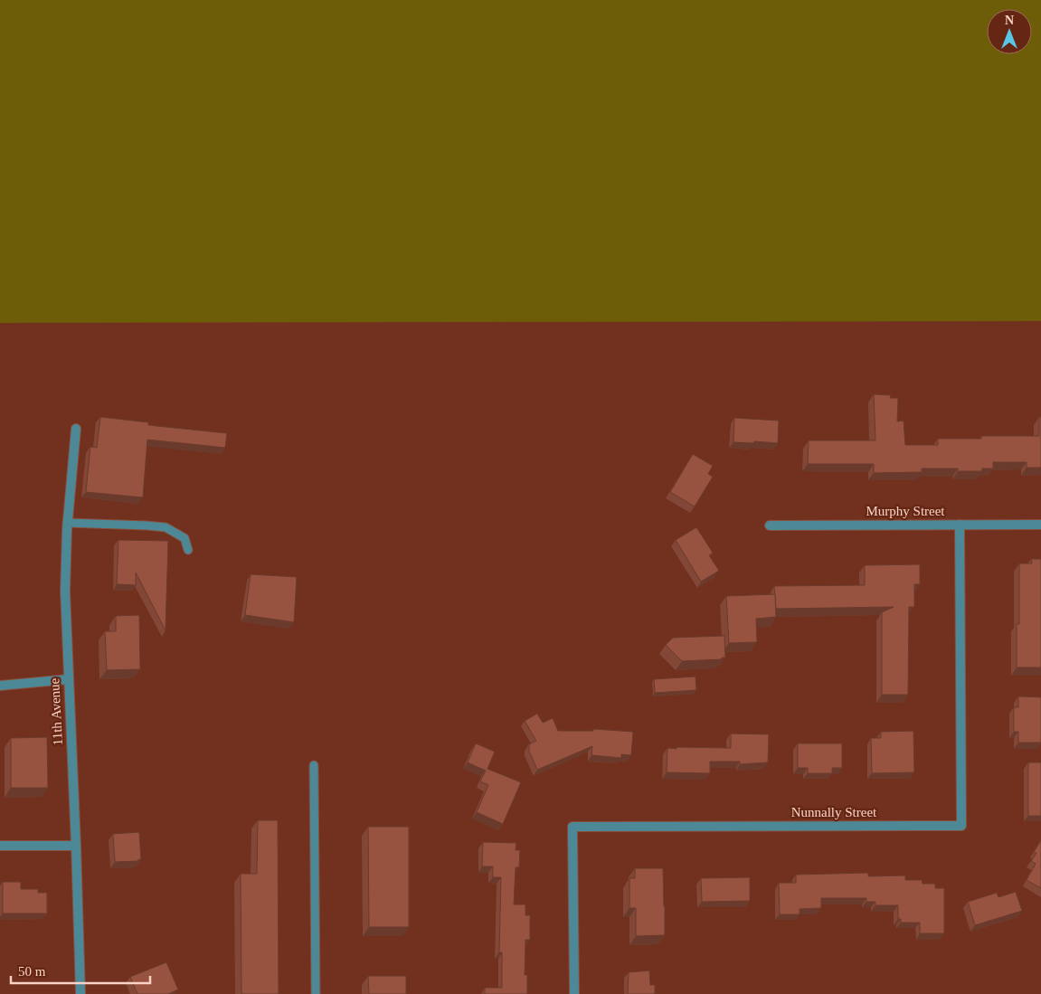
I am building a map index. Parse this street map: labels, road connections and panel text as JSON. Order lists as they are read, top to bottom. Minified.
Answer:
{"streets":{"street":["Murphy Street","11th Avenue","Nunnally Street"]},"crossings":[["Murphy Street","Nunnally Street"]],"scale_bar":"50 m","north":"top"}
